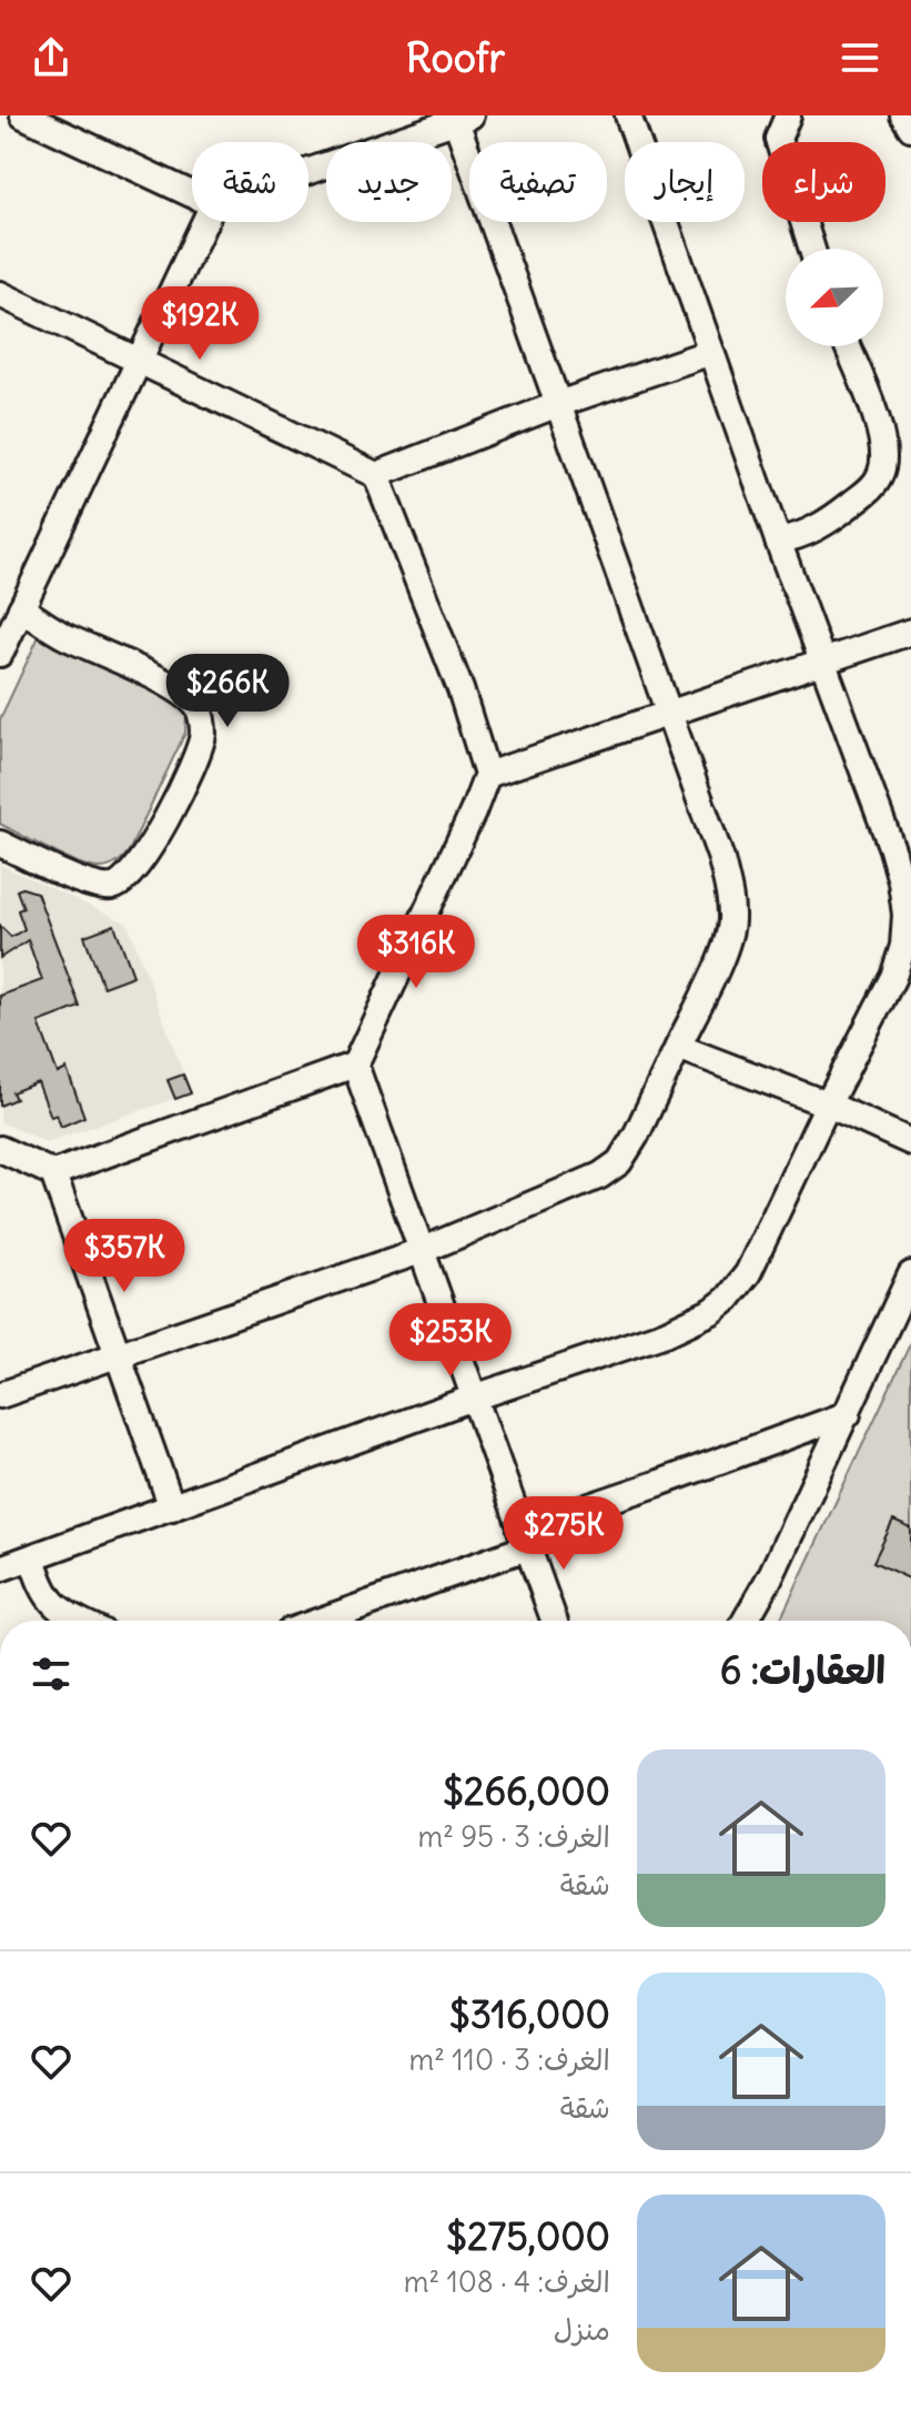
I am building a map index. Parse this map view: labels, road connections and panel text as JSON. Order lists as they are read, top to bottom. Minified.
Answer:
{"north":"bottom left","page":{"header":"Roofr","chip":["شراء","إيجار","تصفية","جديد","شقة"],"price":["$192K","$266K","$316K","$357K","$253K","$275K"],"heading":"العقارات: 6","list":[{"name":"$266,000","note":"الغرف: 3 · 95 m² · شقة"},{"name":"$316,000","note":"الغرف: 3 · 110 m² · شقة"},{"name":"$275,000","note":"الغرف: 4 · 108 m² · منزل"}]}}
